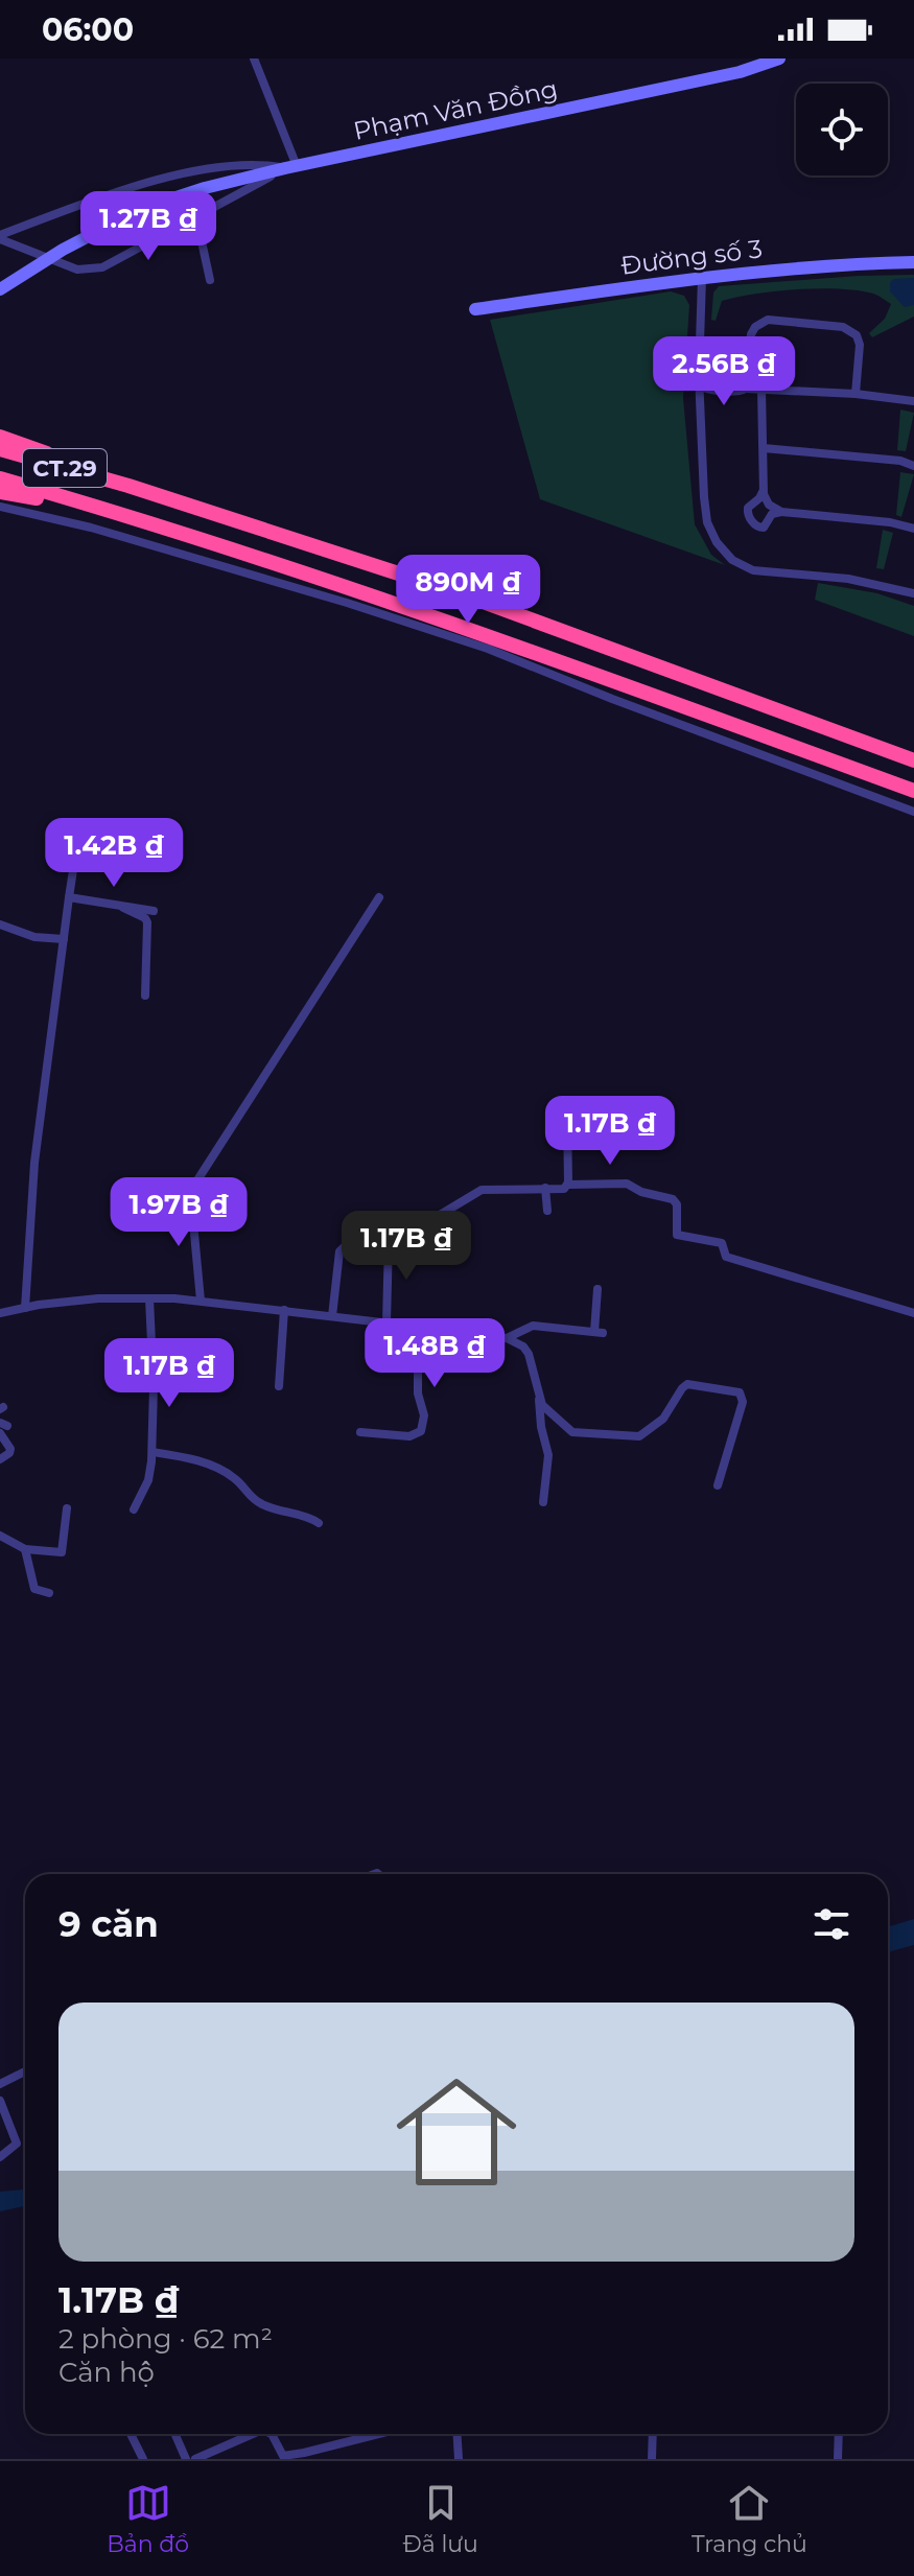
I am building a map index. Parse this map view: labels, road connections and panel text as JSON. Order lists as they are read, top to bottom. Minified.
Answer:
{"streets":{"highway":["CT.29"],"main road":["Phạm Văn Đồng","Đường số 3"]},"page":{"status":"06:00","price":["1.27B ₫","2.56B ₫","890M ₫","1.42B ₫","1.17B ₫","1.97B ₫","1.17B ₫","1.48B ₫","1.17B ₫"],"heading":"9 căn","list":[{"name":"1.17B ₫","note":"2 phòng · 62 m² · Căn hộ"}],"tabs":["Bản đồ","Đã lưu","Trang chủ"]}}
